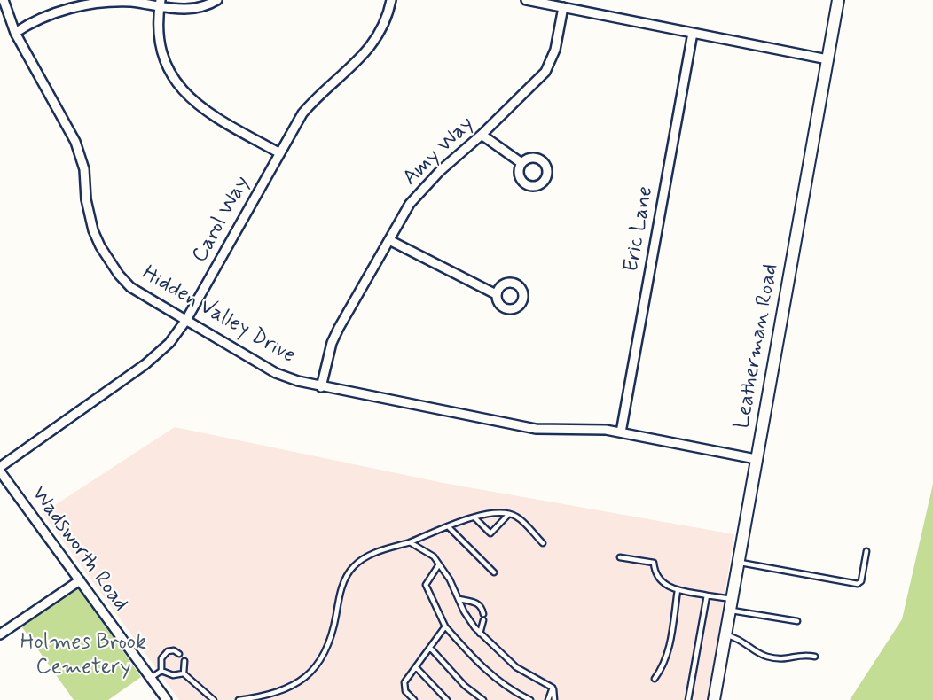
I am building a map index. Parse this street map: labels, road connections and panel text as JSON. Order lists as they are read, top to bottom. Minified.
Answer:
{"streets":{"street":["Amy Way","Carol Way","Eric Lane","Hidden Valley Drive","Leatherman Road","Wadsworth Road"]},"crossings":[["Amy Way","Hidden Valley Drive"],["Carol Way","Hidden Valley Drive"],["Eric Lane","Hidden Valley Drive"],["Hidden Valley Drive","Leatherman Road"]],"parks":["Holmes Brook Cemetery"]}
